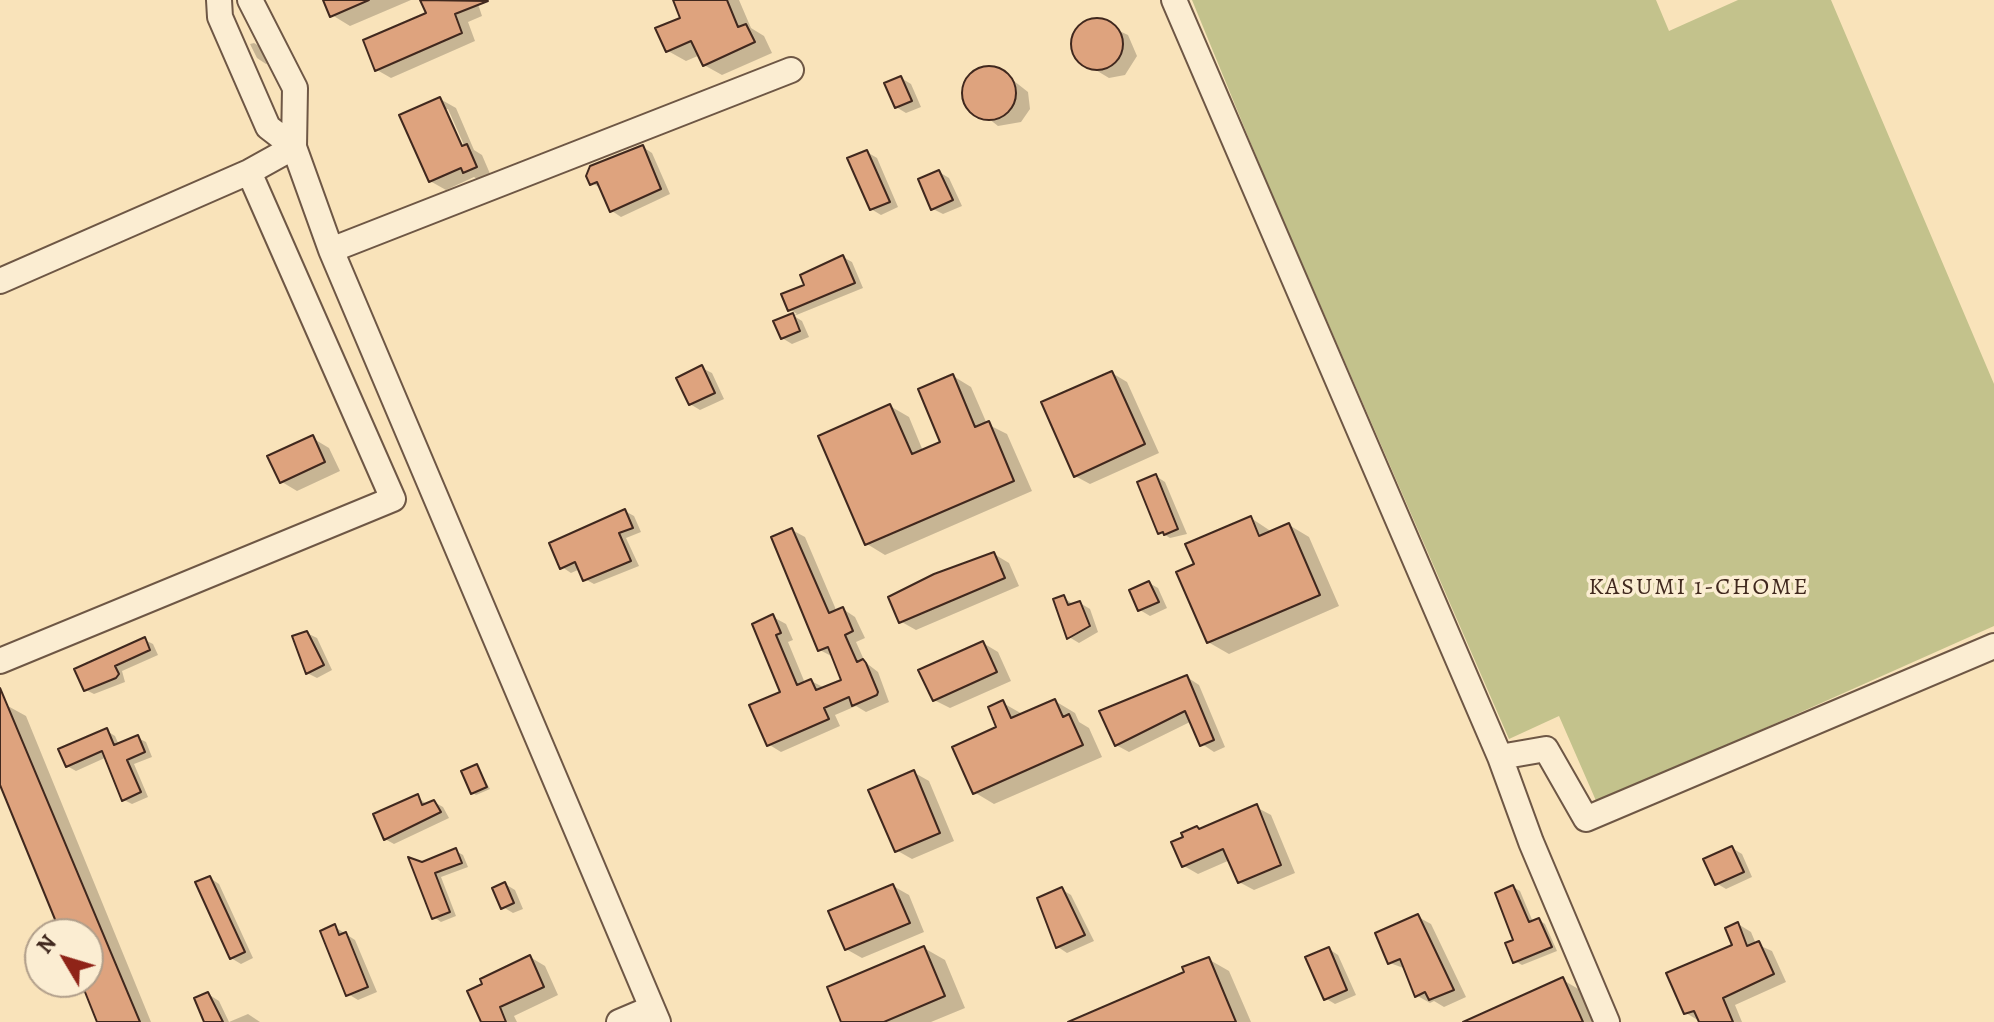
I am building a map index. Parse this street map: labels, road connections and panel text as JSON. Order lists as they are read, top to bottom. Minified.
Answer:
{"districts":["KASUMI 1-CHOME"],"north":"top left"}
